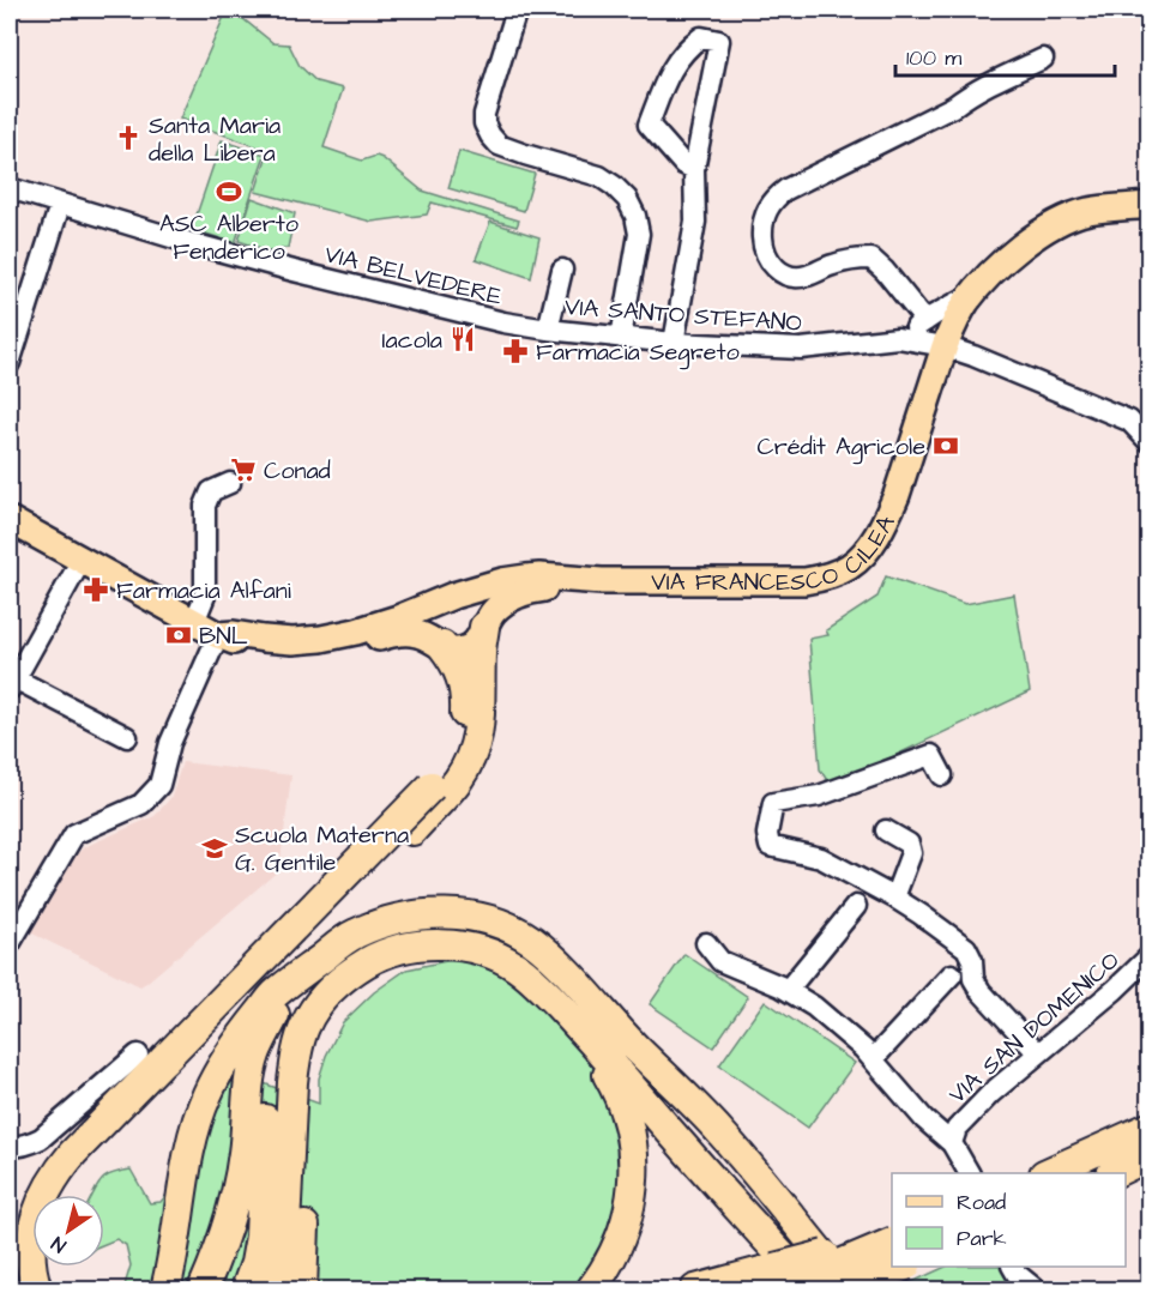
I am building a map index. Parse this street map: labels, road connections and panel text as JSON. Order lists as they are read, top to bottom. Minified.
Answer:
{"streets":{"main road":["VIA FRANCESCO CILEA"],"street":["VIA BELVEDERE","VIA SANTO STEFANO","VIA SAN DOMENICO"]},"crossings":[["VIA BELVEDERE","VIA SANTO STEFANO"],["VIA SANTO STEFANO","VIA FRANCESCO CILEA"]],"places":{"church":["Santa Maria della Libera"],"sports":["ASC Alberto Fenderico"],"restaurant":["Iacola"],"pharmacy":["Farmacia Segreto","Farmacia Alfani"],"bank":["Crédit Agricole","BNL"],"supermarket":["Conad"],"school or university":["Scuola Materna G. Gentile"]},"legend":["Road","Park"],"scale_bar":"100 m","north":"bottom left"}
